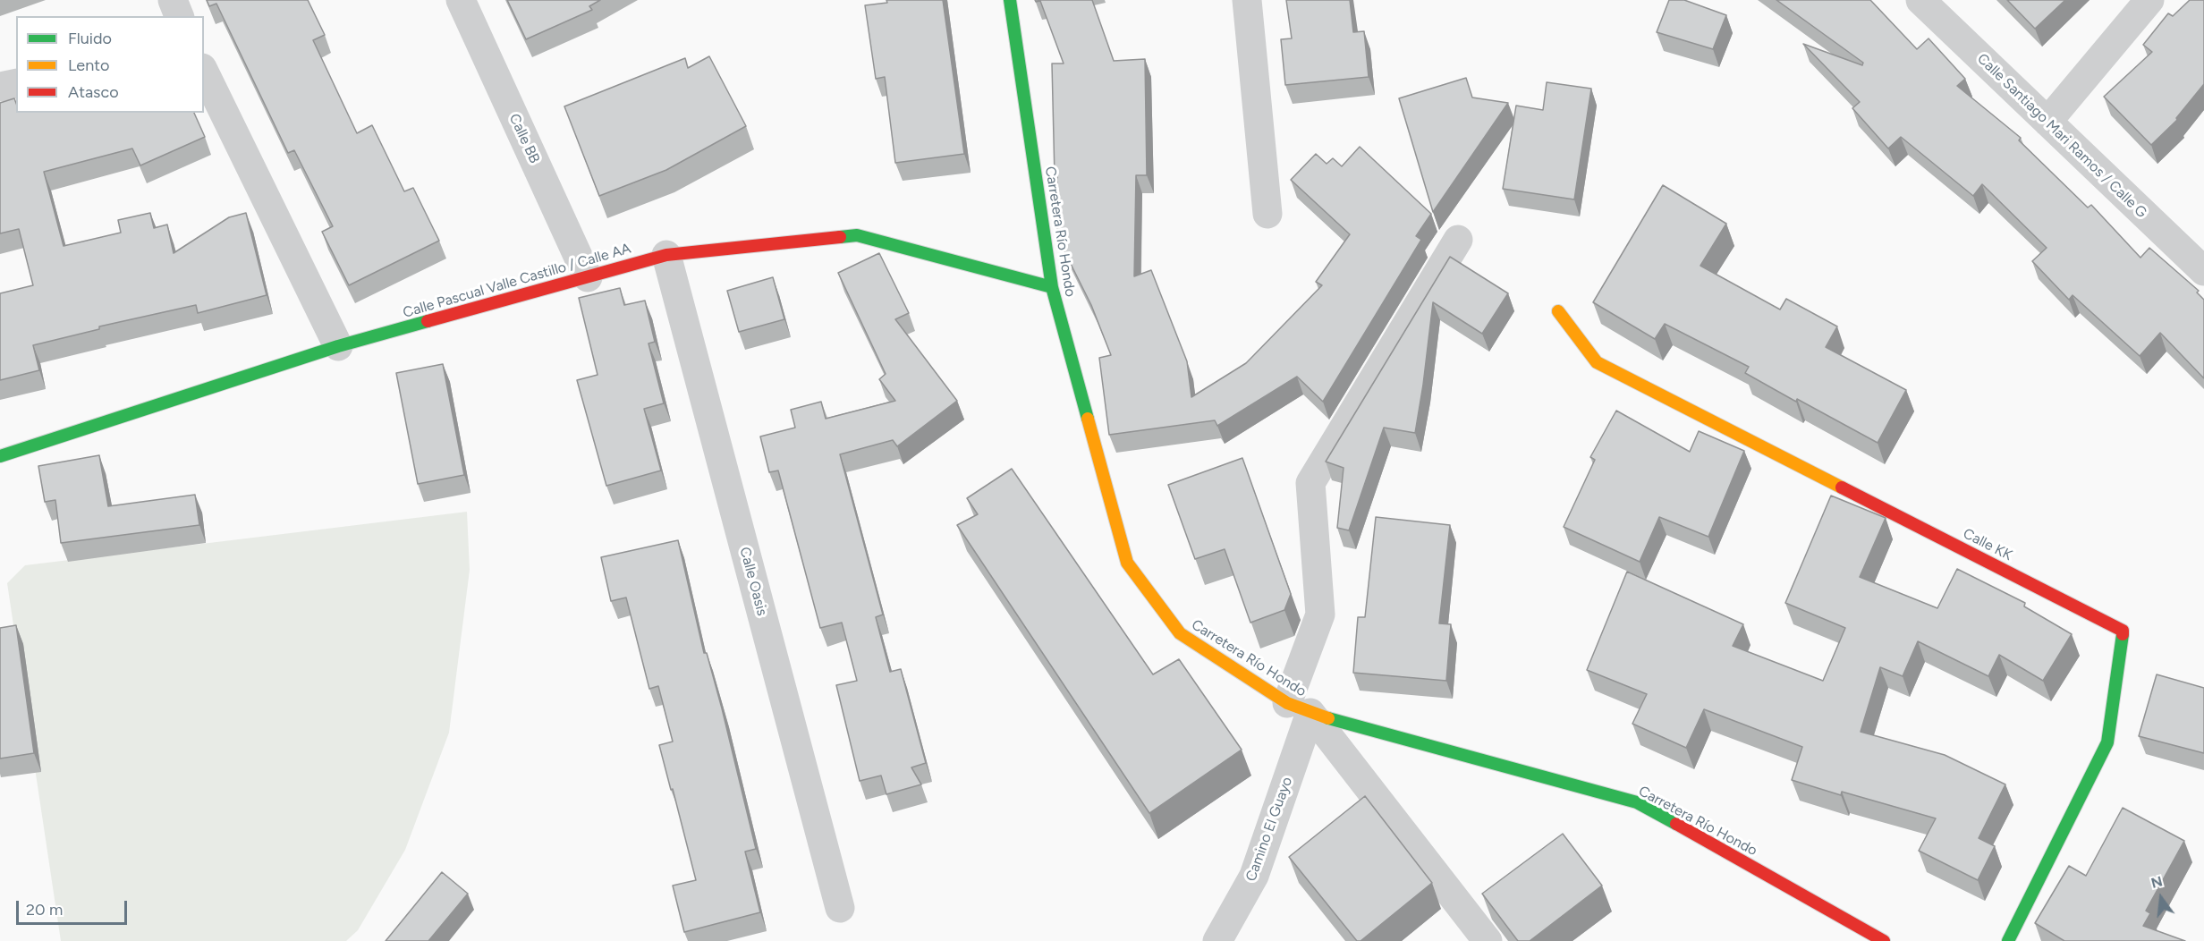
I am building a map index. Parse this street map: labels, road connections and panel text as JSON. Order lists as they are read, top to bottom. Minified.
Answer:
{"streets":{"street":["Calle Santiago Mari Ramos / Calle G","Calle BB","Carretera Río Hondo","Calle Pascual Valle Castillo / Calle AA","Calle KK","Calle Oasis","Camino El Guayo"]},"crossings":[["Calle BB","Calle Pascual Valle Castillo / Calle AA"],["Carretera Río Hondo","Calle Pascual Valle Castillo / Calle AA"],["Carretera Río Hondo","Camino El Guayo"],["Calle Pascual Valle Castillo / Calle AA","Calle Oasis"]],"legend":["Fluido","Lento","Atasco"],"scale_bar":"20 m","north":"top"}
